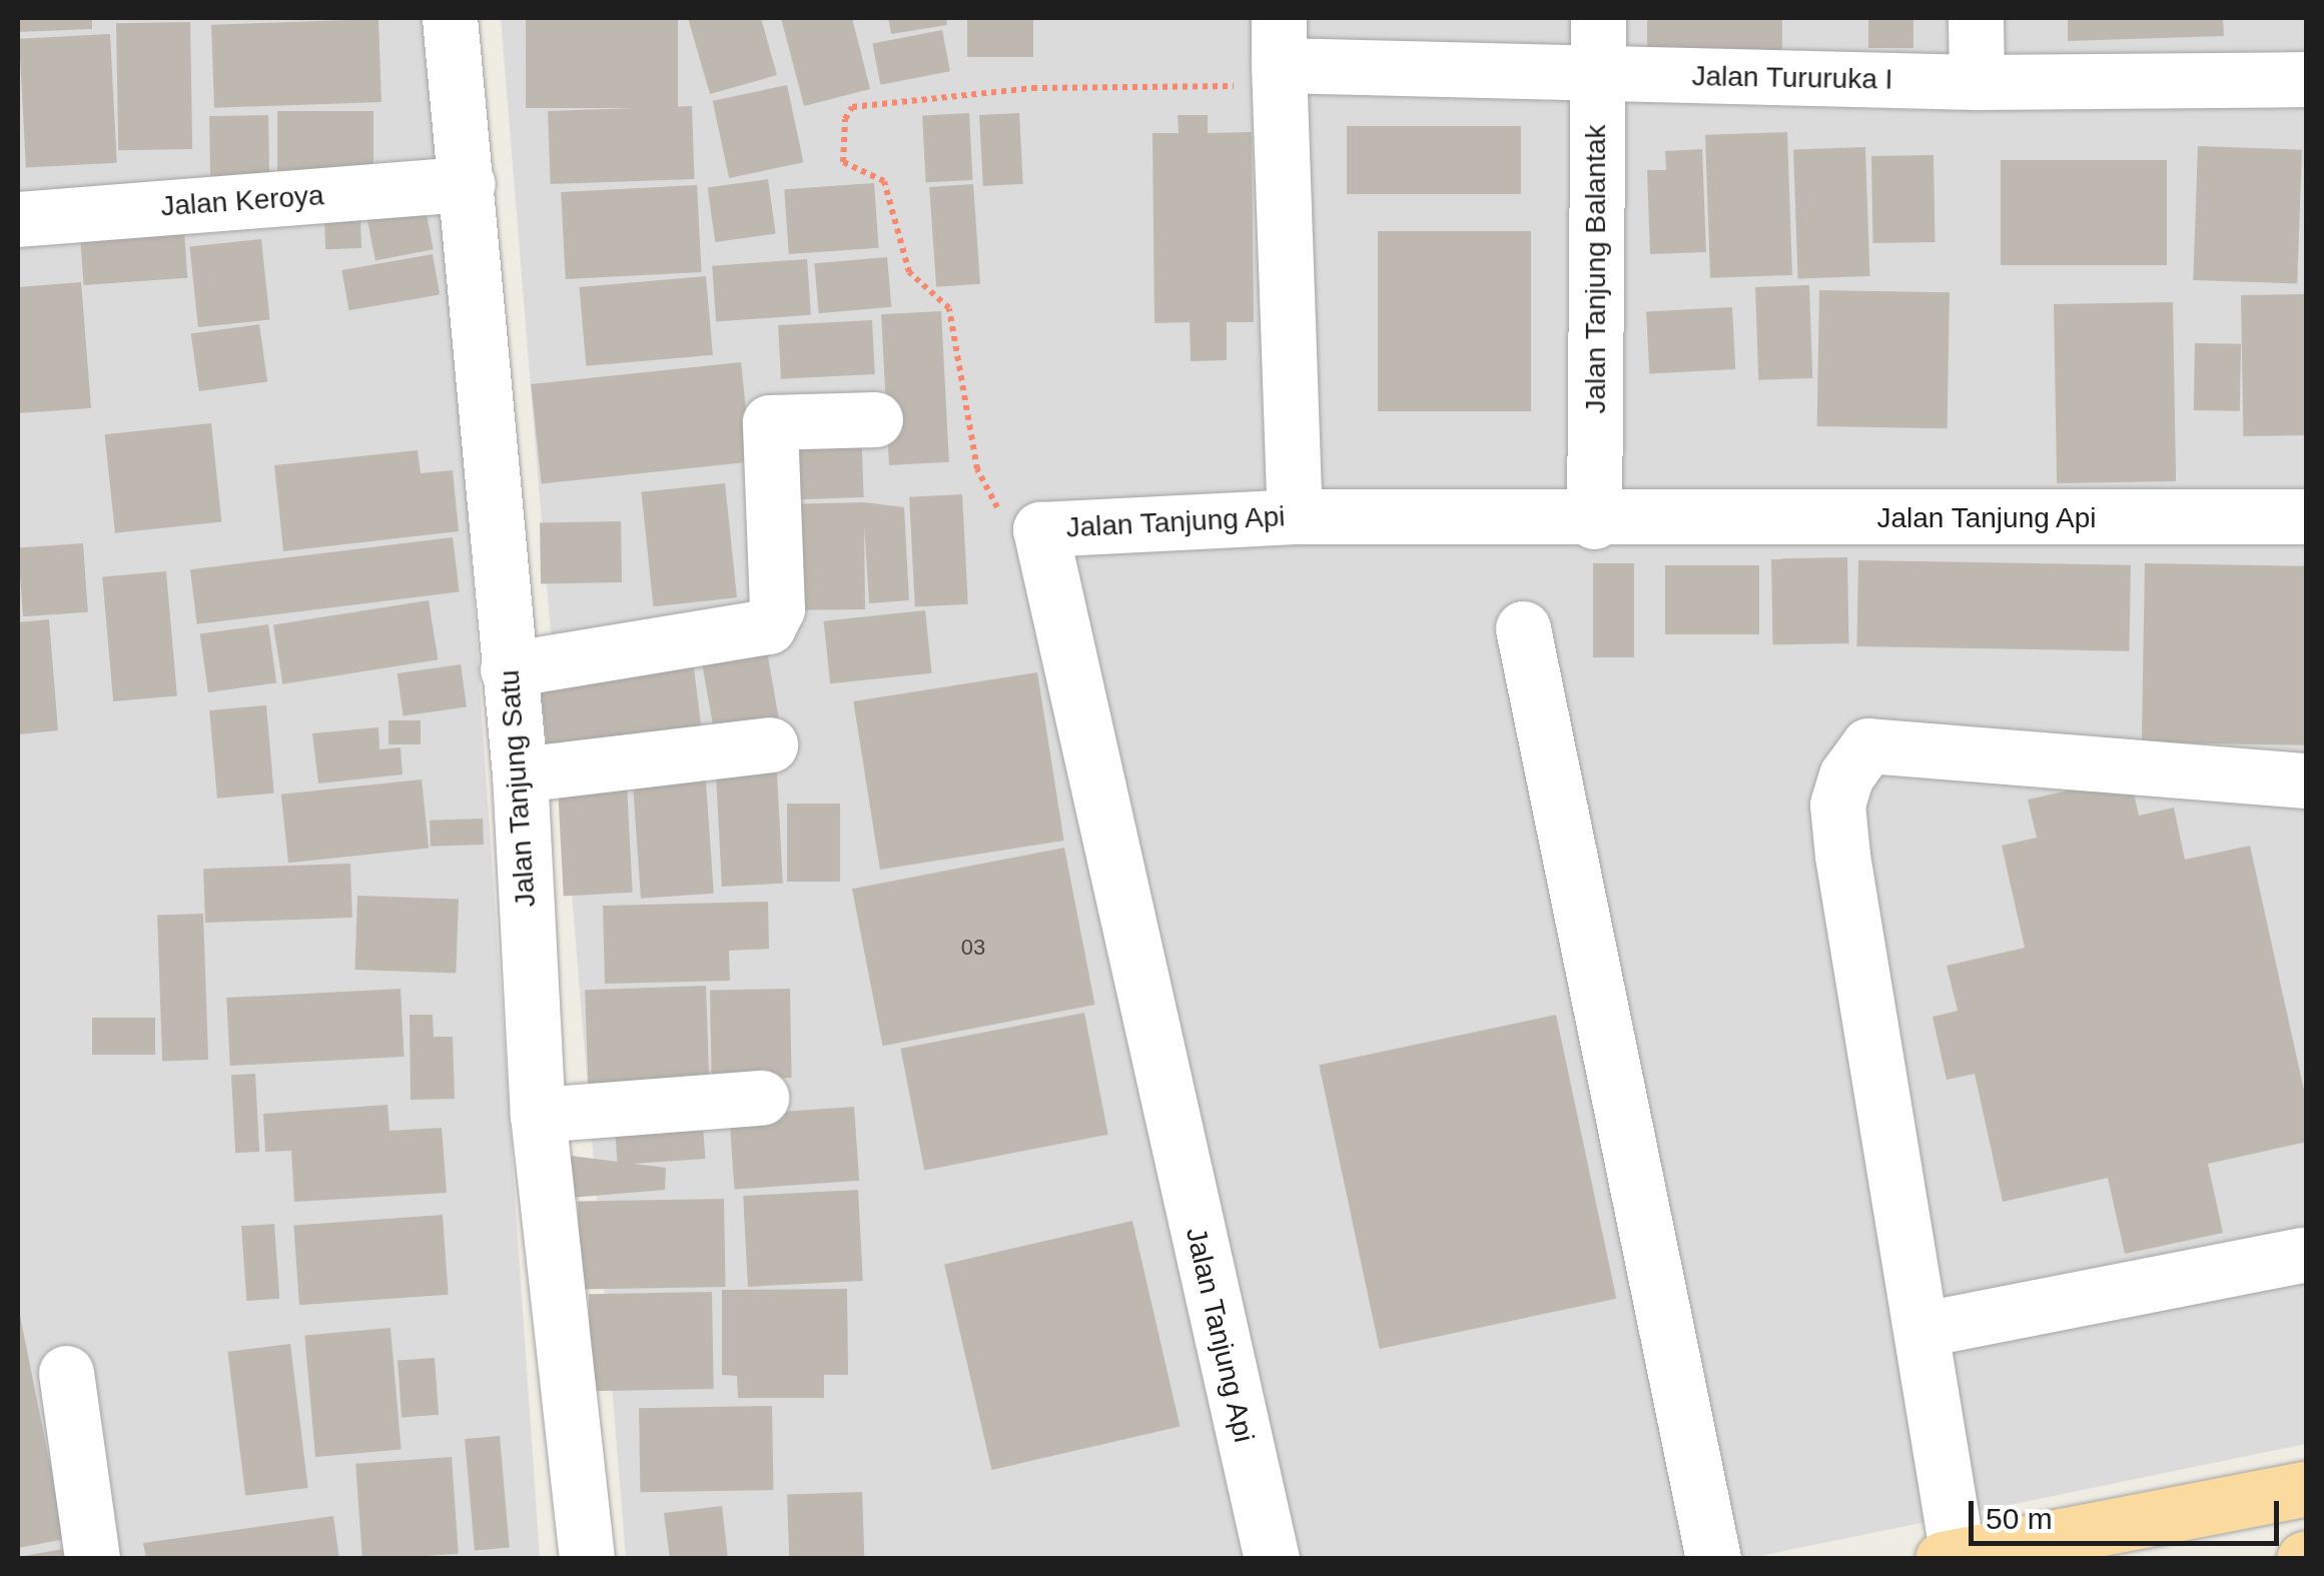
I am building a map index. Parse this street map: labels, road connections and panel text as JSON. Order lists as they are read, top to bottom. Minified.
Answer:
{"streets":{"street":["Jalan Tururuka I","Jalan Keroya","Jalan Tanjung Balantak","Jalan Tanjung Api","Jalan Tanjung Satu"]},"crossings":[["Jalan Tururuka I","Jalan Tanjung Balantak"],["Jalan Keroya","Jalan Tanjung Satu"],["Jalan Tanjung Balantak","Jalan Tanjung Api"]],"house_numbers":["03"],"scale_bar":"50 m"}
